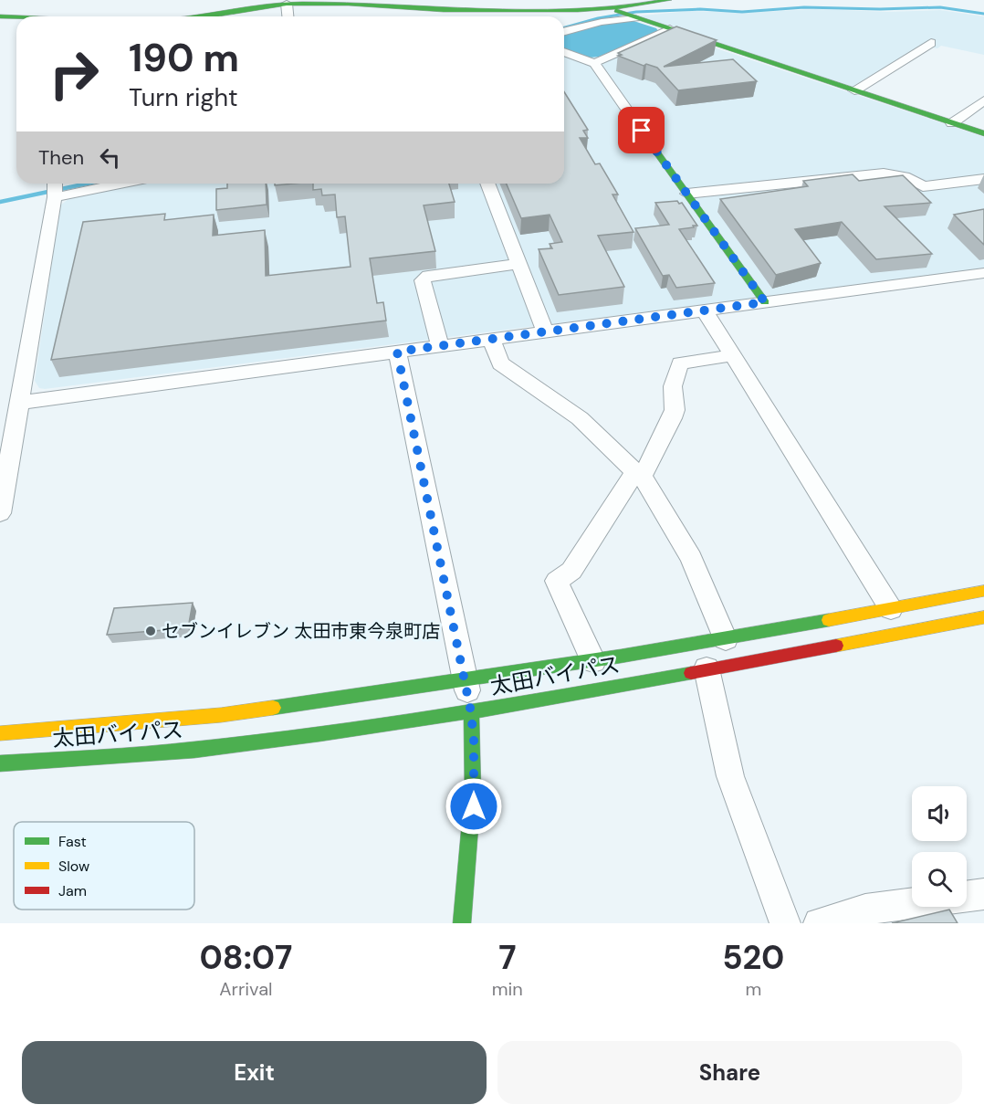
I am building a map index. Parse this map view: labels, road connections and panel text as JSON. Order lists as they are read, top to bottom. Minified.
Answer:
{"streets":{"main road":["太田バイパス"]},"places":["セブンイレブン 太田市東今泉町店"],"legend":["Fast","Slow","Jam"],"page":{"turn":["190 m","Turn right"],"then":"Then","eta":["08:07","Arrival","7","min","520","m"],"buttons":["Exit","Share"]}}
